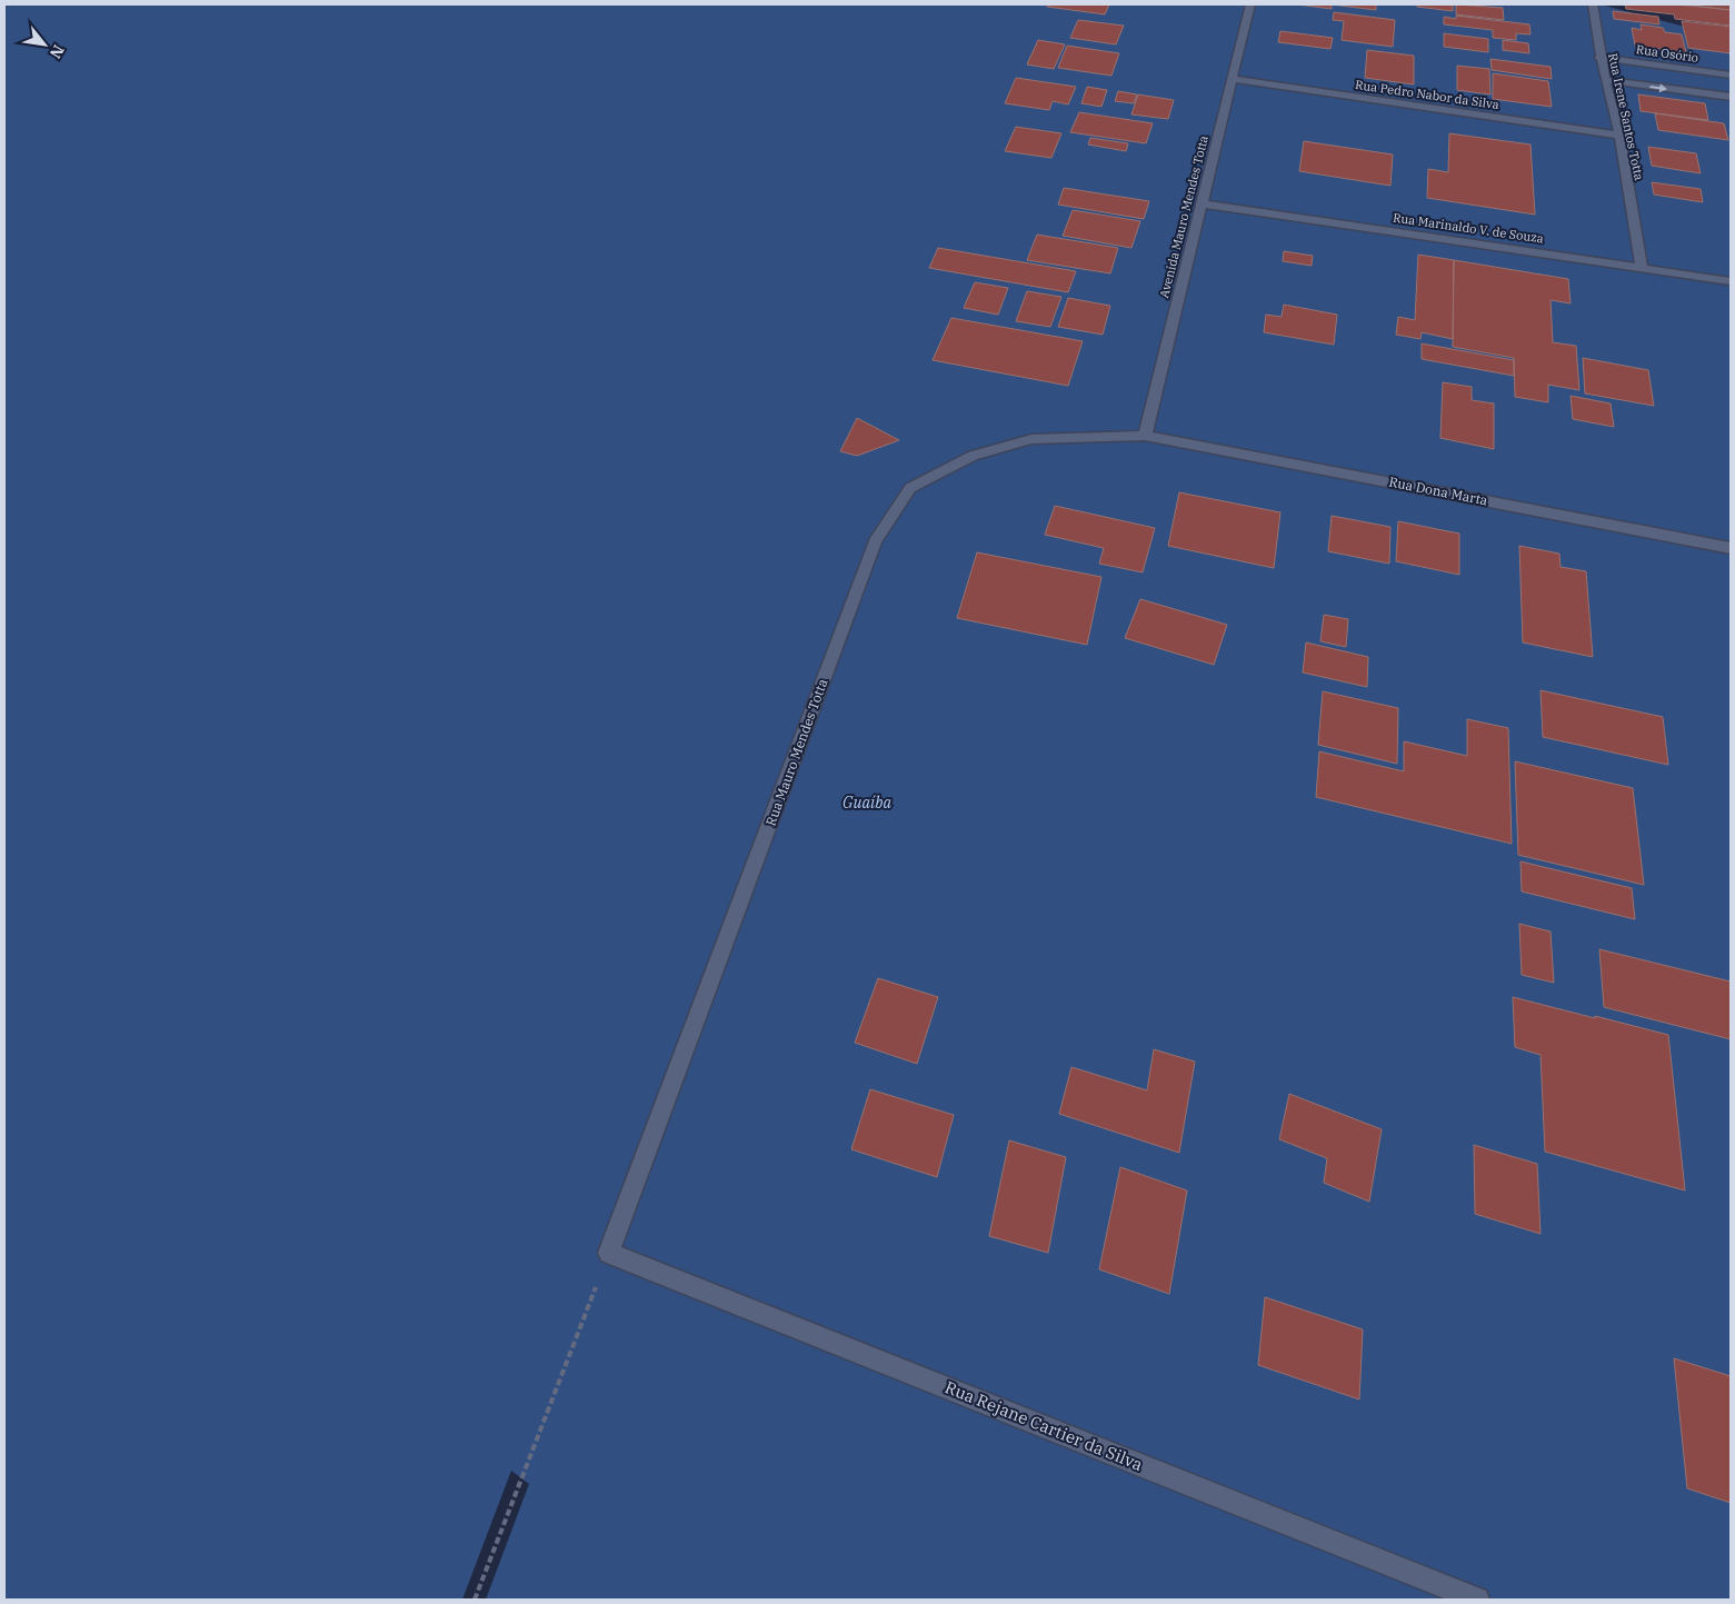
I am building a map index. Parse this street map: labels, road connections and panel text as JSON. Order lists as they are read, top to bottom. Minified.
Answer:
{"streets":{"street":["Rua Osório","Rua Pedro Nabor da Silva","Rua Irene Santos Totta","Avenida Mauro Mendes Totta","Rua Marinaldo V. de Souza","Rua Dona Marta","Rua Mauro Mendes Totta","Rua Rejane Cartier da Silva"]},"crossings":[["Rua Osório","Rua Irene Santos Totta"],["Rua Pedro Nabor da Silva","Rua Irene Santos Totta"],["Rua Pedro Nabor da Silva","Avenida Mauro Mendes Totta"],["Rua Irene Santos Totta","Rua Marinaldo V. de Souza"],["Avenida Mauro Mendes Totta","Rua Marinaldo V. de Souza"],["Avenida Mauro Mendes Totta","Rua Dona Marta"],["Avenida Mauro Mendes Totta","Rua Mauro Mendes Totta"],["Rua Dona Marta","Rua Mauro Mendes Totta"],["Rua Mauro Mendes Totta","Rua Rejane Cartier da Silva"]],"water":["Guaíba"],"north":"bottom right"}
